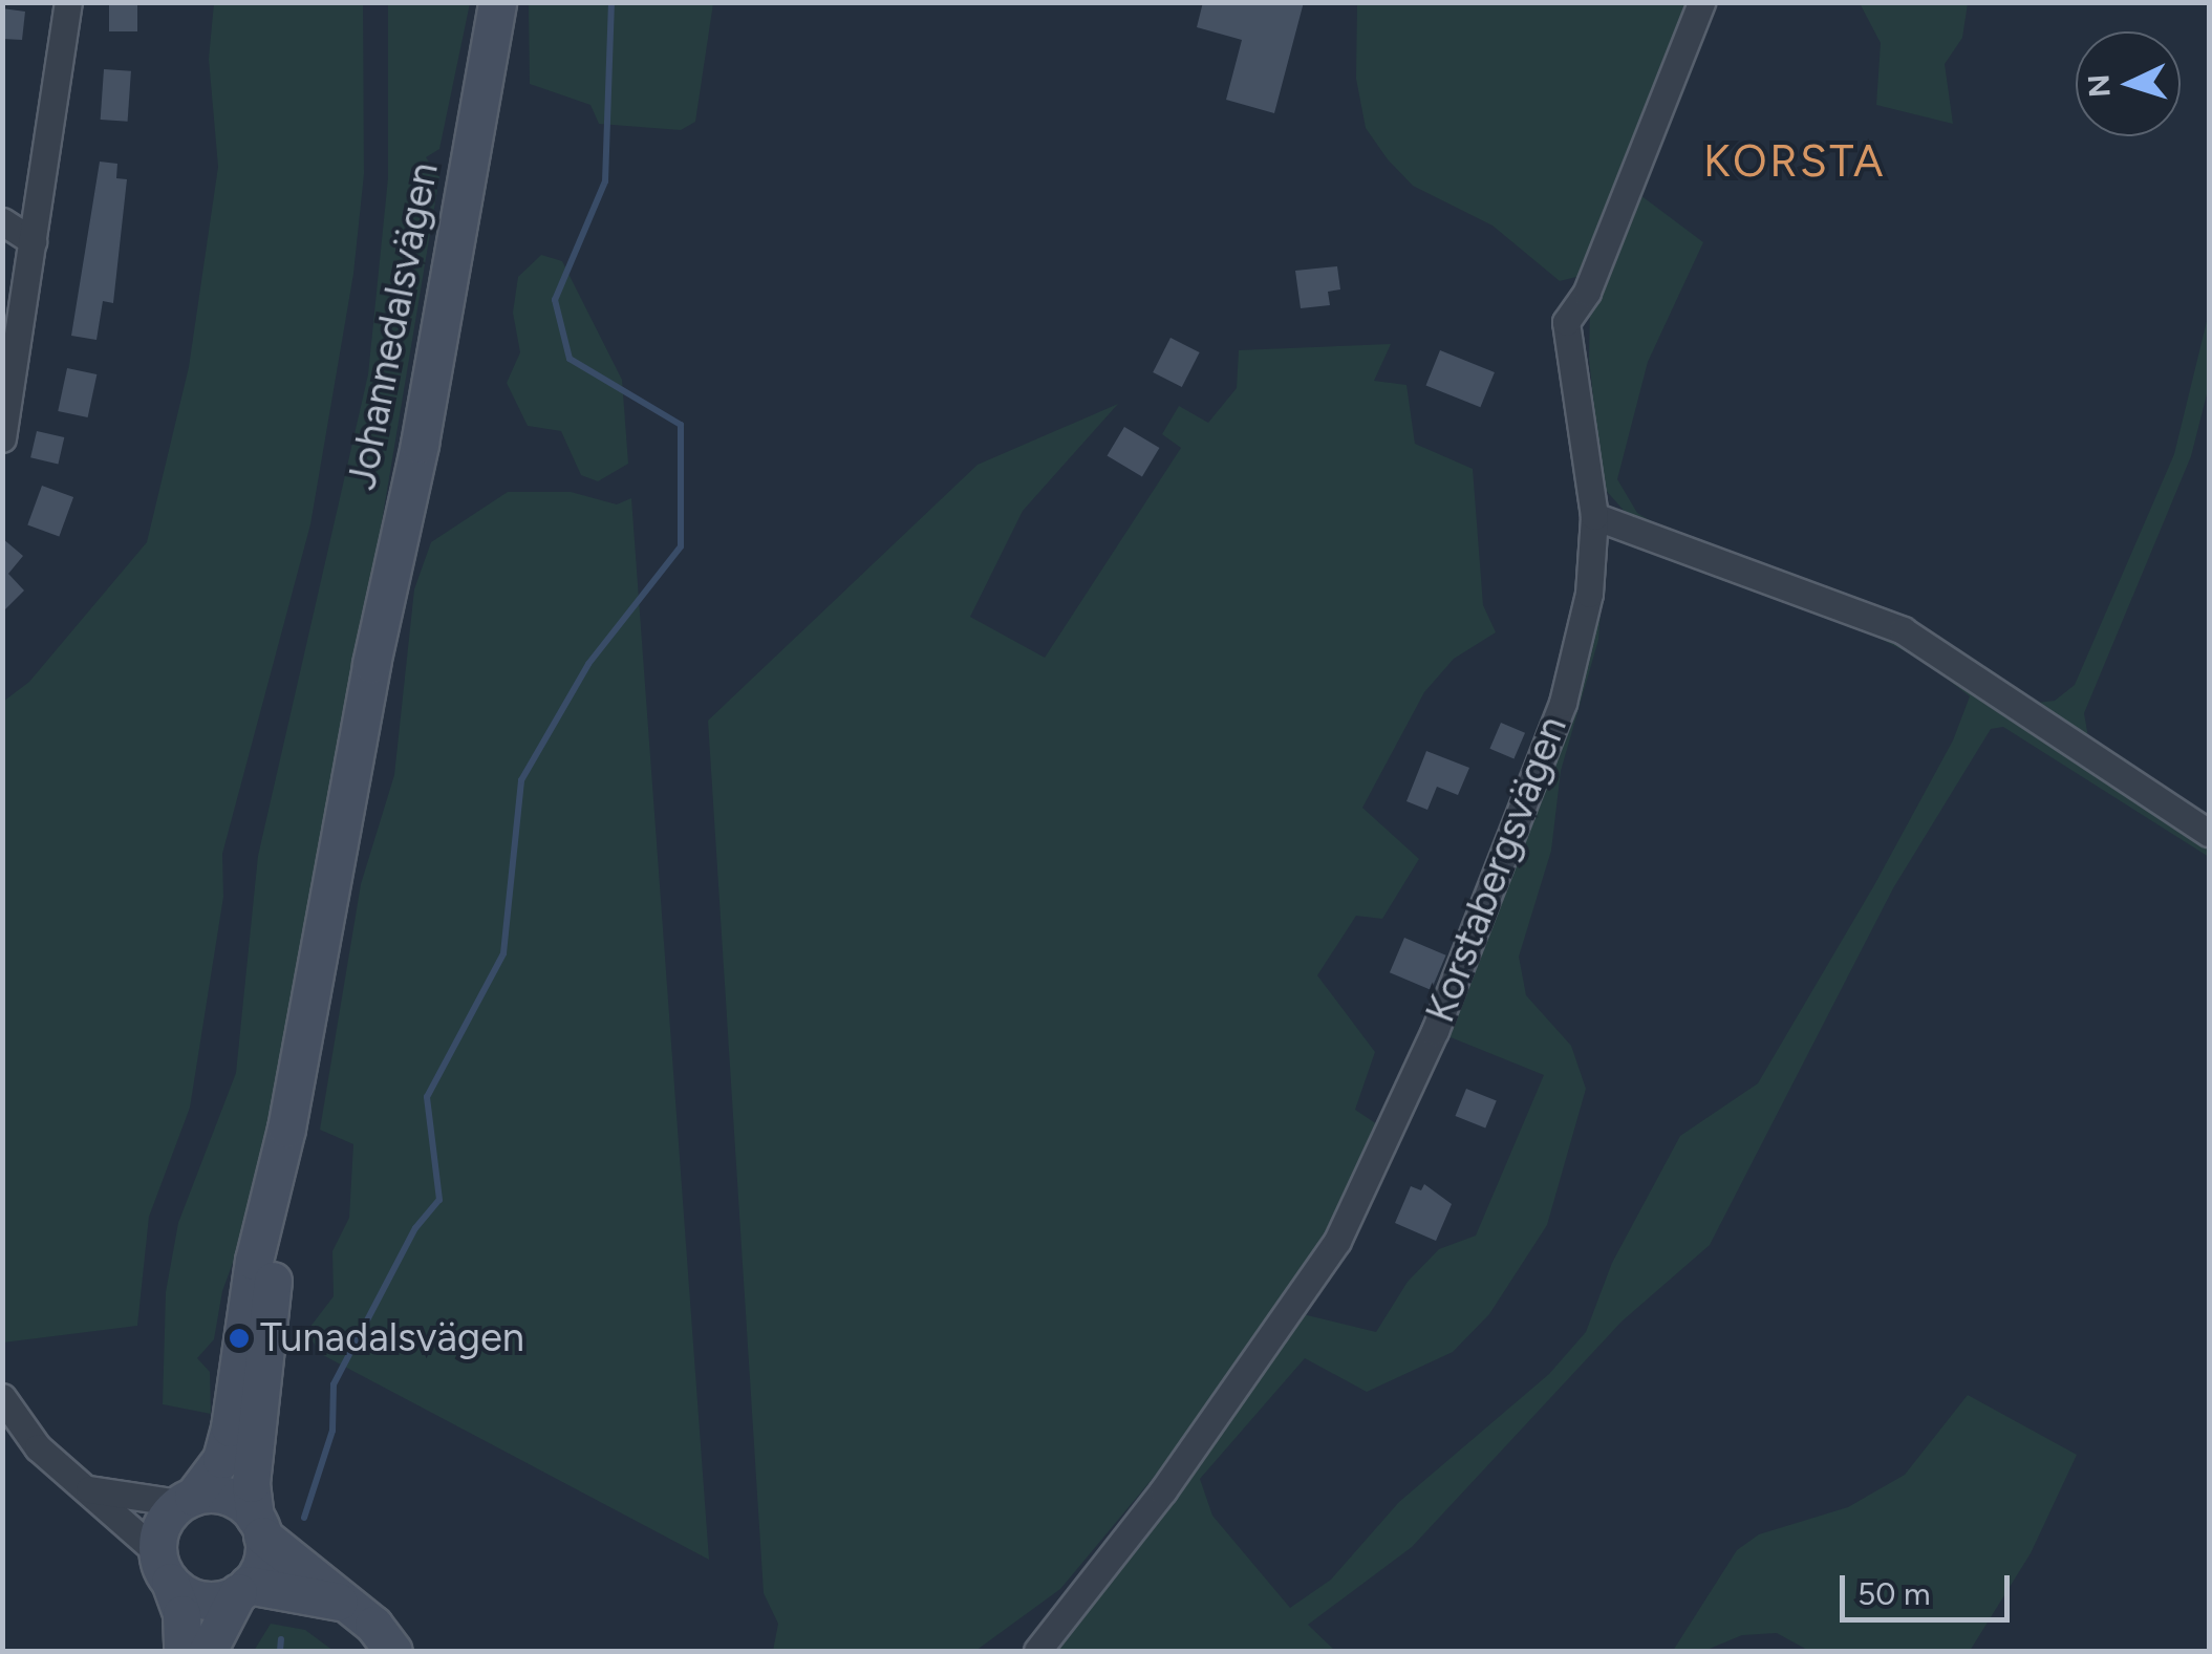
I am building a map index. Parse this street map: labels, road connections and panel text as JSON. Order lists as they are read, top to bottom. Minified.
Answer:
{"streets":{"main road":["Johannedalsvägen"],"street":["Korstabergsvägen"]},"districts":["KORSTA"],"places":["Tunadalsvägen"],"scale_bar":"50 m","north":"left"}
